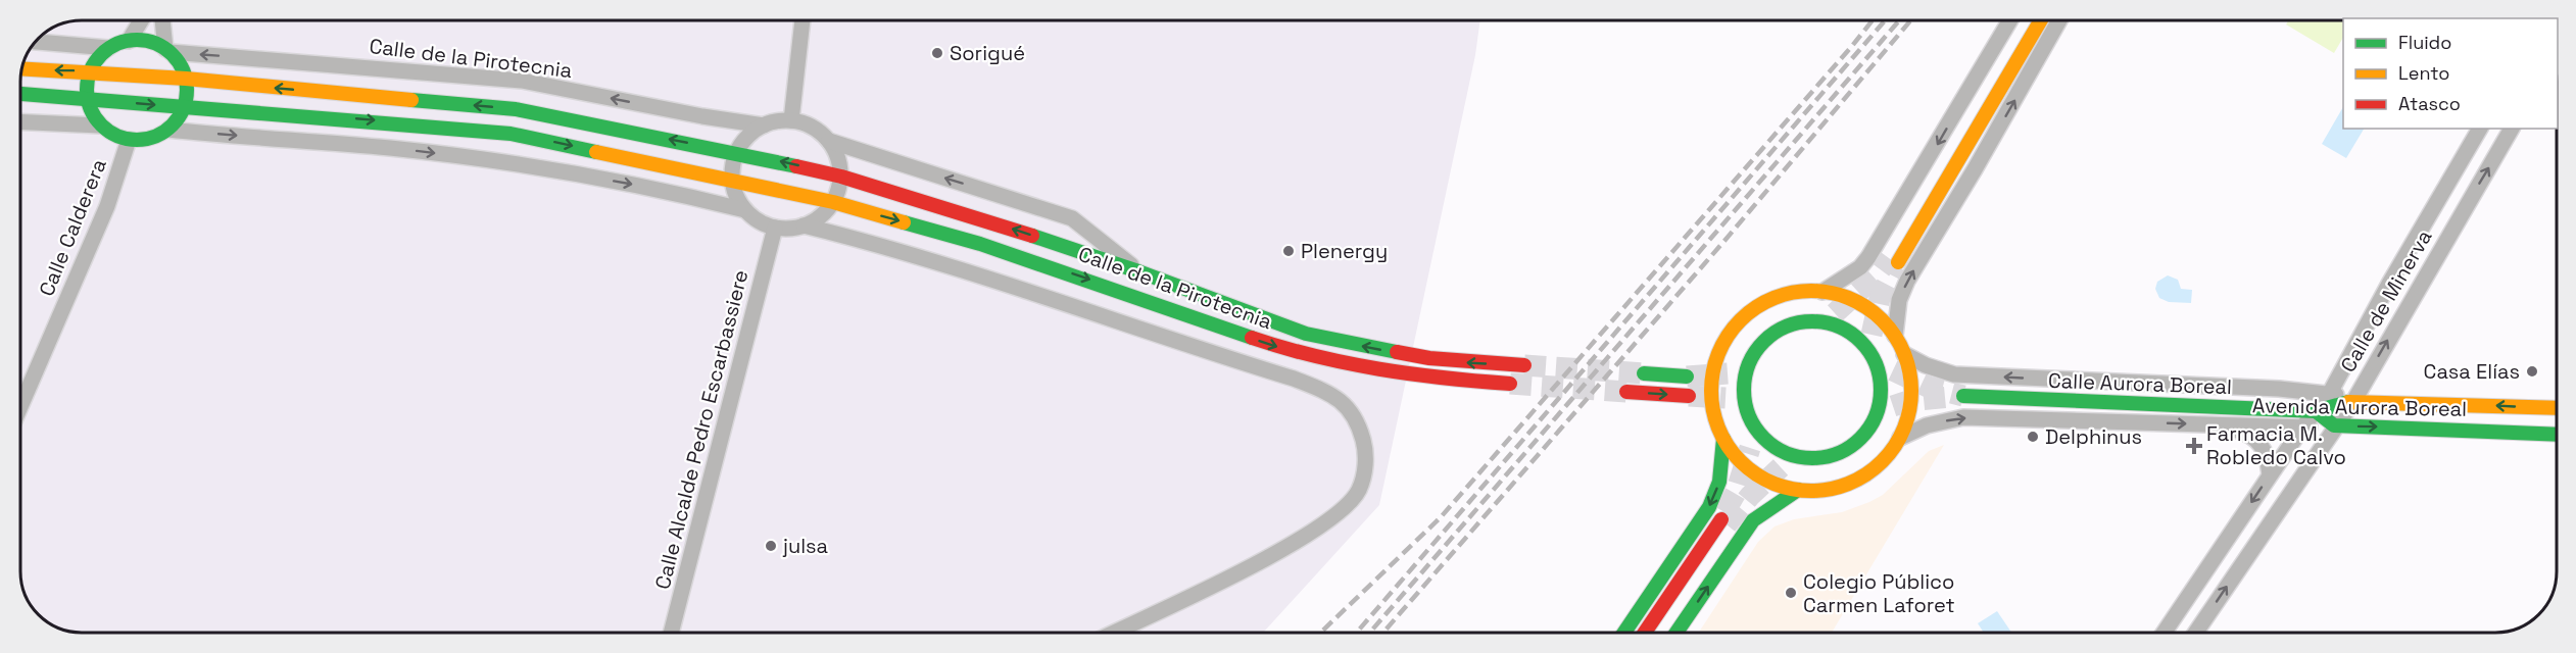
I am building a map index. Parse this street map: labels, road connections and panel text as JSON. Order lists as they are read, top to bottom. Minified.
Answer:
{"streets":{"main road":["Calle de la Pirotecnia","Calle Aurora Boreal","Avenida Aurora Boreal"],"street":["Calle Calderera","Calle de Minerva","Calle Alcalde Pedro Escarbassiere"]},"crossings":[["Calle de Minerva","Calle Aurora Boreal"],["Calle de Minerva","Avenida Aurora Boreal"],["Calle Aurora Boreal","Avenida Aurora Boreal"]],"places":{"other":["Sorigué","Plenergy","Casa Elías","Delphinus","julsa","Colegio Público Carmen Laforet"],"health":["Farmacia M. Robledo Calvo"]},"legend":["Fluido","Lento","Atasco"]}
